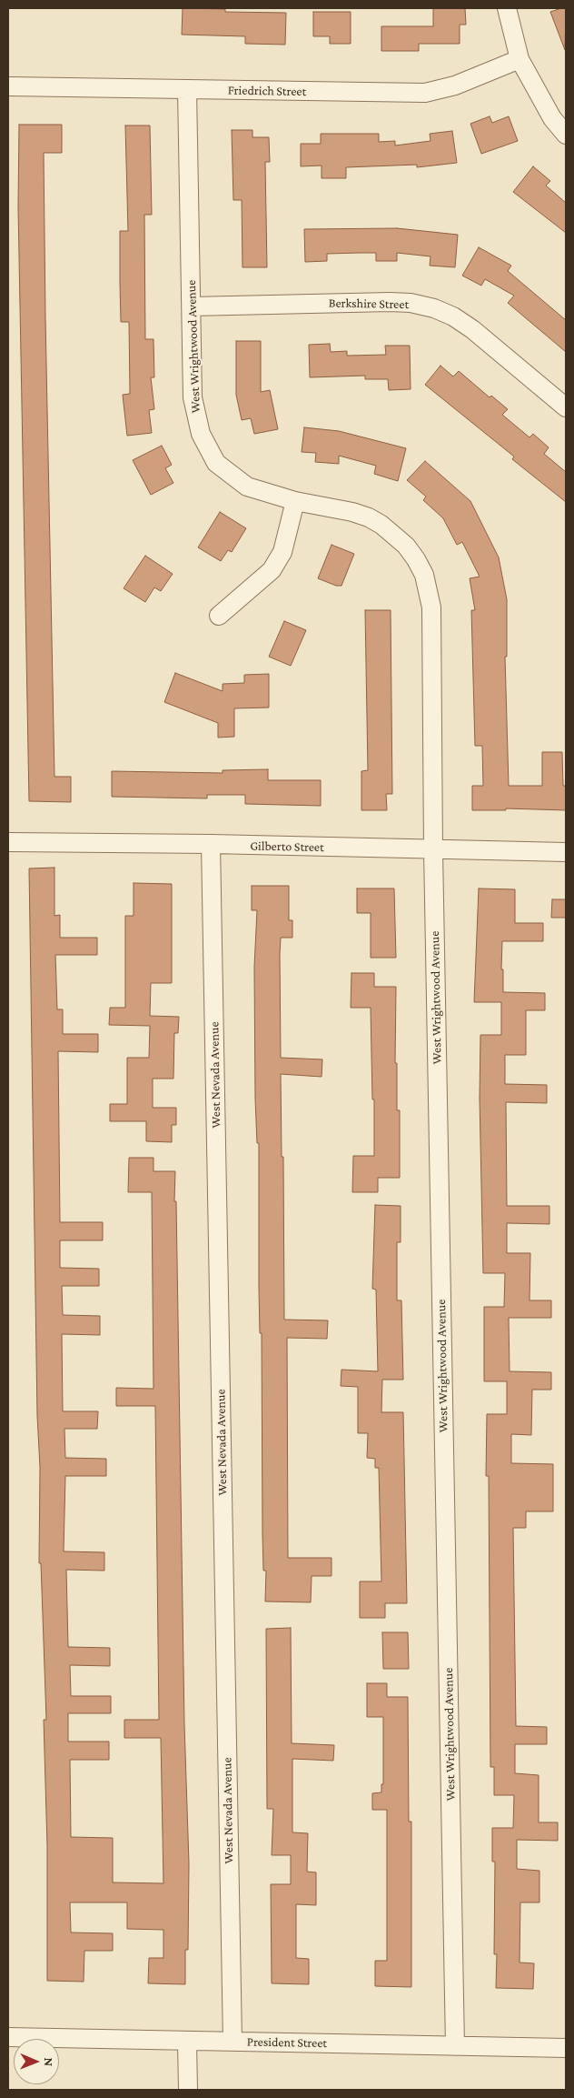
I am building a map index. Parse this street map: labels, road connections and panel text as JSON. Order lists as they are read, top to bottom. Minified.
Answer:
{"streets":{"street":["Friedrich Street","Berkshire Street","West Wrightwood Avenue","Gilberto Street","West Nevada Avenue","President Street"]},"crossings":[["Friedrich Street","West Wrightwood Avenue"],["Berkshire Street","West Wrightwood Avenue"],["West Wrightwood Avenue","Gilberto Street"],["West Wrightwood Avenue","President Street"],["Gilberto Street","West Nevada Avenue"],["West Nevada Avenue","President Street"]],"north":"right"}
